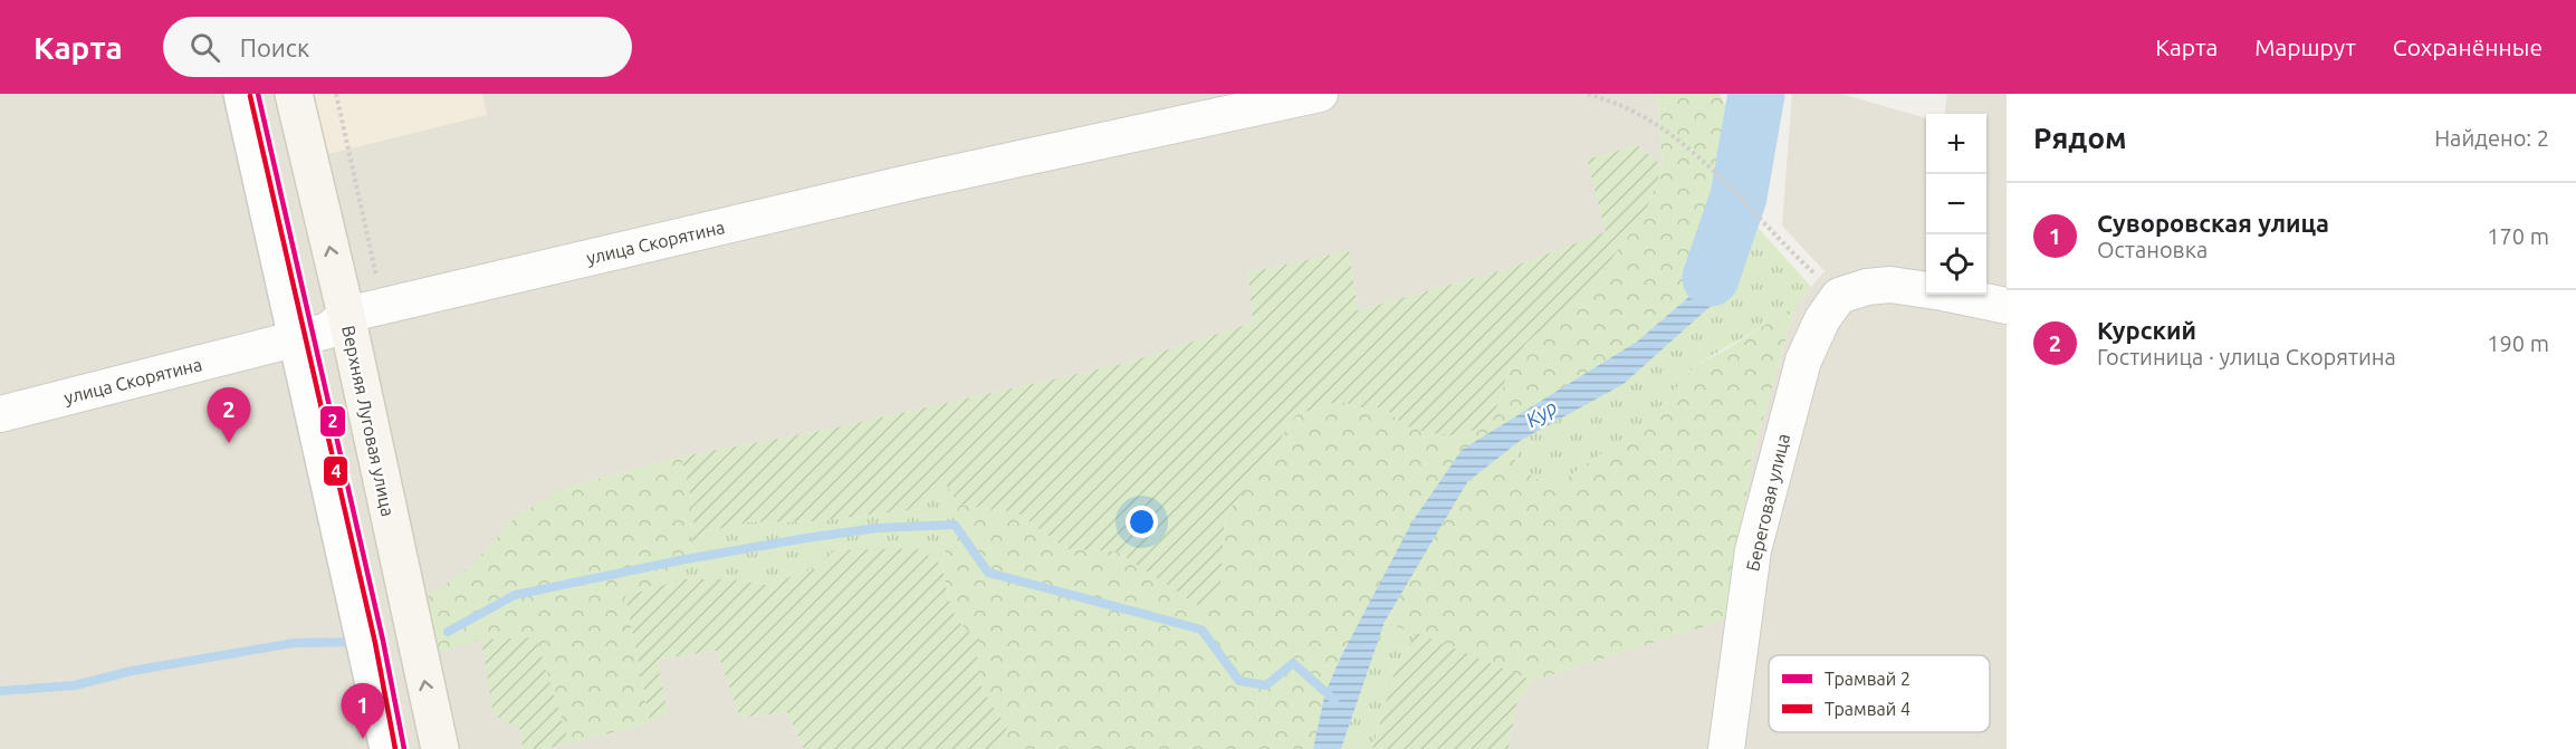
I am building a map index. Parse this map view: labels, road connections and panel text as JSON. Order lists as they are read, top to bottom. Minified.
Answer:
{"streets":{"main road":["Верхняя Луговая улица"],"street":["улица Скорятина","Береговая улица"]},"crossings":[["улица Скорятина","Верхняя Луговая улица"]],"one_way":["Верхняя Луговая улица"],"water":["Кур"],"lines":["tram line 2","tram line 4"],"legend":["Трамвай 2","Трамвай 4"],"page":{"header":"Карта","search":"Поиск","nav":["Карта","Маршрут","Сохранённые"],"heading":["Рядом","Найдено: 2"],"map_buttons":["+","−"],"list":[{"mark":"1","name":"Суворовская улица","note":"Остановка","value":"170 m"},{"mark":"2","name":"Курский","note":"Гостиница · улица Скорятина","value":"190 m"}],"pins":["2","1"]}}
